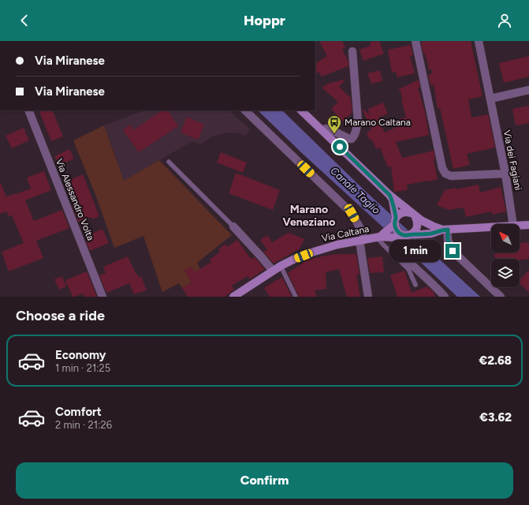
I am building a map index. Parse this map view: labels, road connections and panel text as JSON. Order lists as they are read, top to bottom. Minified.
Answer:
{"streets":{"main road":["Via Caltana"],"street":["Via dei Fagiani","Via Alessandro Volta"]},"districts":["Marano Veneziano"],"water":["Canale Taglio"],"places":{"bus stop":["Marano Caltana"]},"north":"top left","page":{"header":"Hoppr","banner":["Via Miranese","Via Miranese"],"bubble":"1 min","heading":"Choose a ride","list":[{"name":"Economy","note":"1 min · 21:25","value":"€2.68"},{"name":"Comfort","note":"2 min · 21:26","value":"€3.62"}],"buttons":"Confirm"}}
